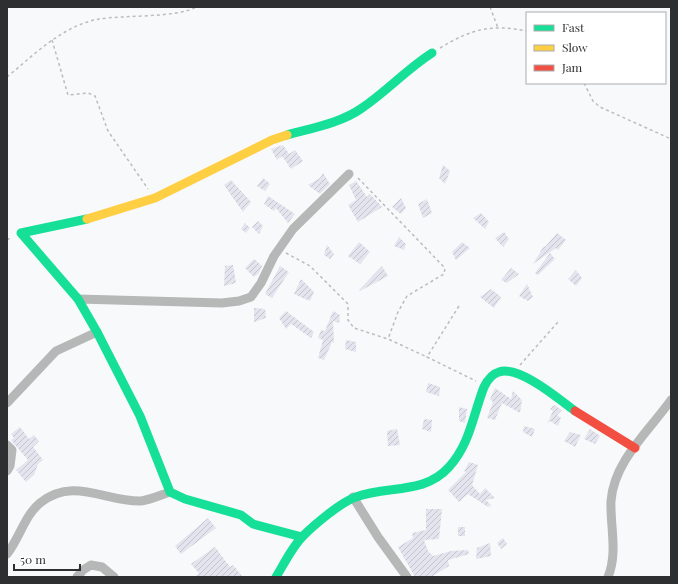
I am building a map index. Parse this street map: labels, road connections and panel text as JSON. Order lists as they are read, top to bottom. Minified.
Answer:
{"legend":["Fast","Slow","Jam"],"scale_bar":"50 m"}
